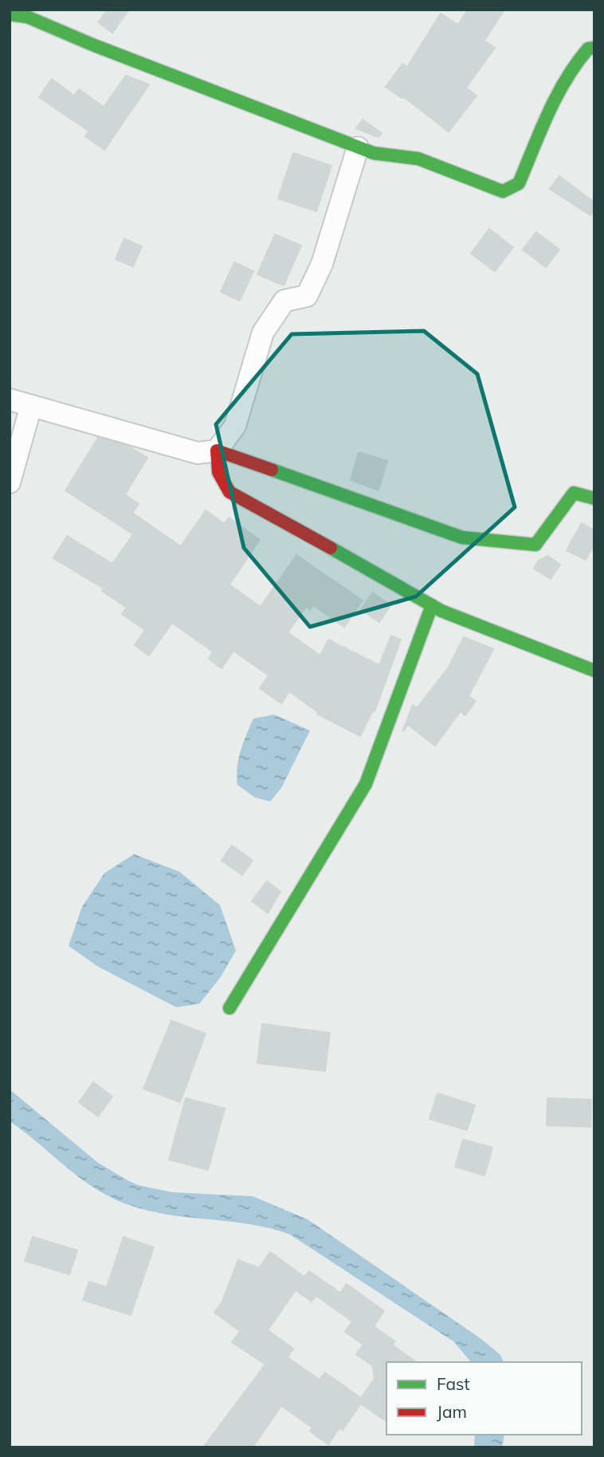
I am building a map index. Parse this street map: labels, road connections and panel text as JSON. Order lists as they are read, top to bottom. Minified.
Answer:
{"legend":["Fast","Jam"]}
